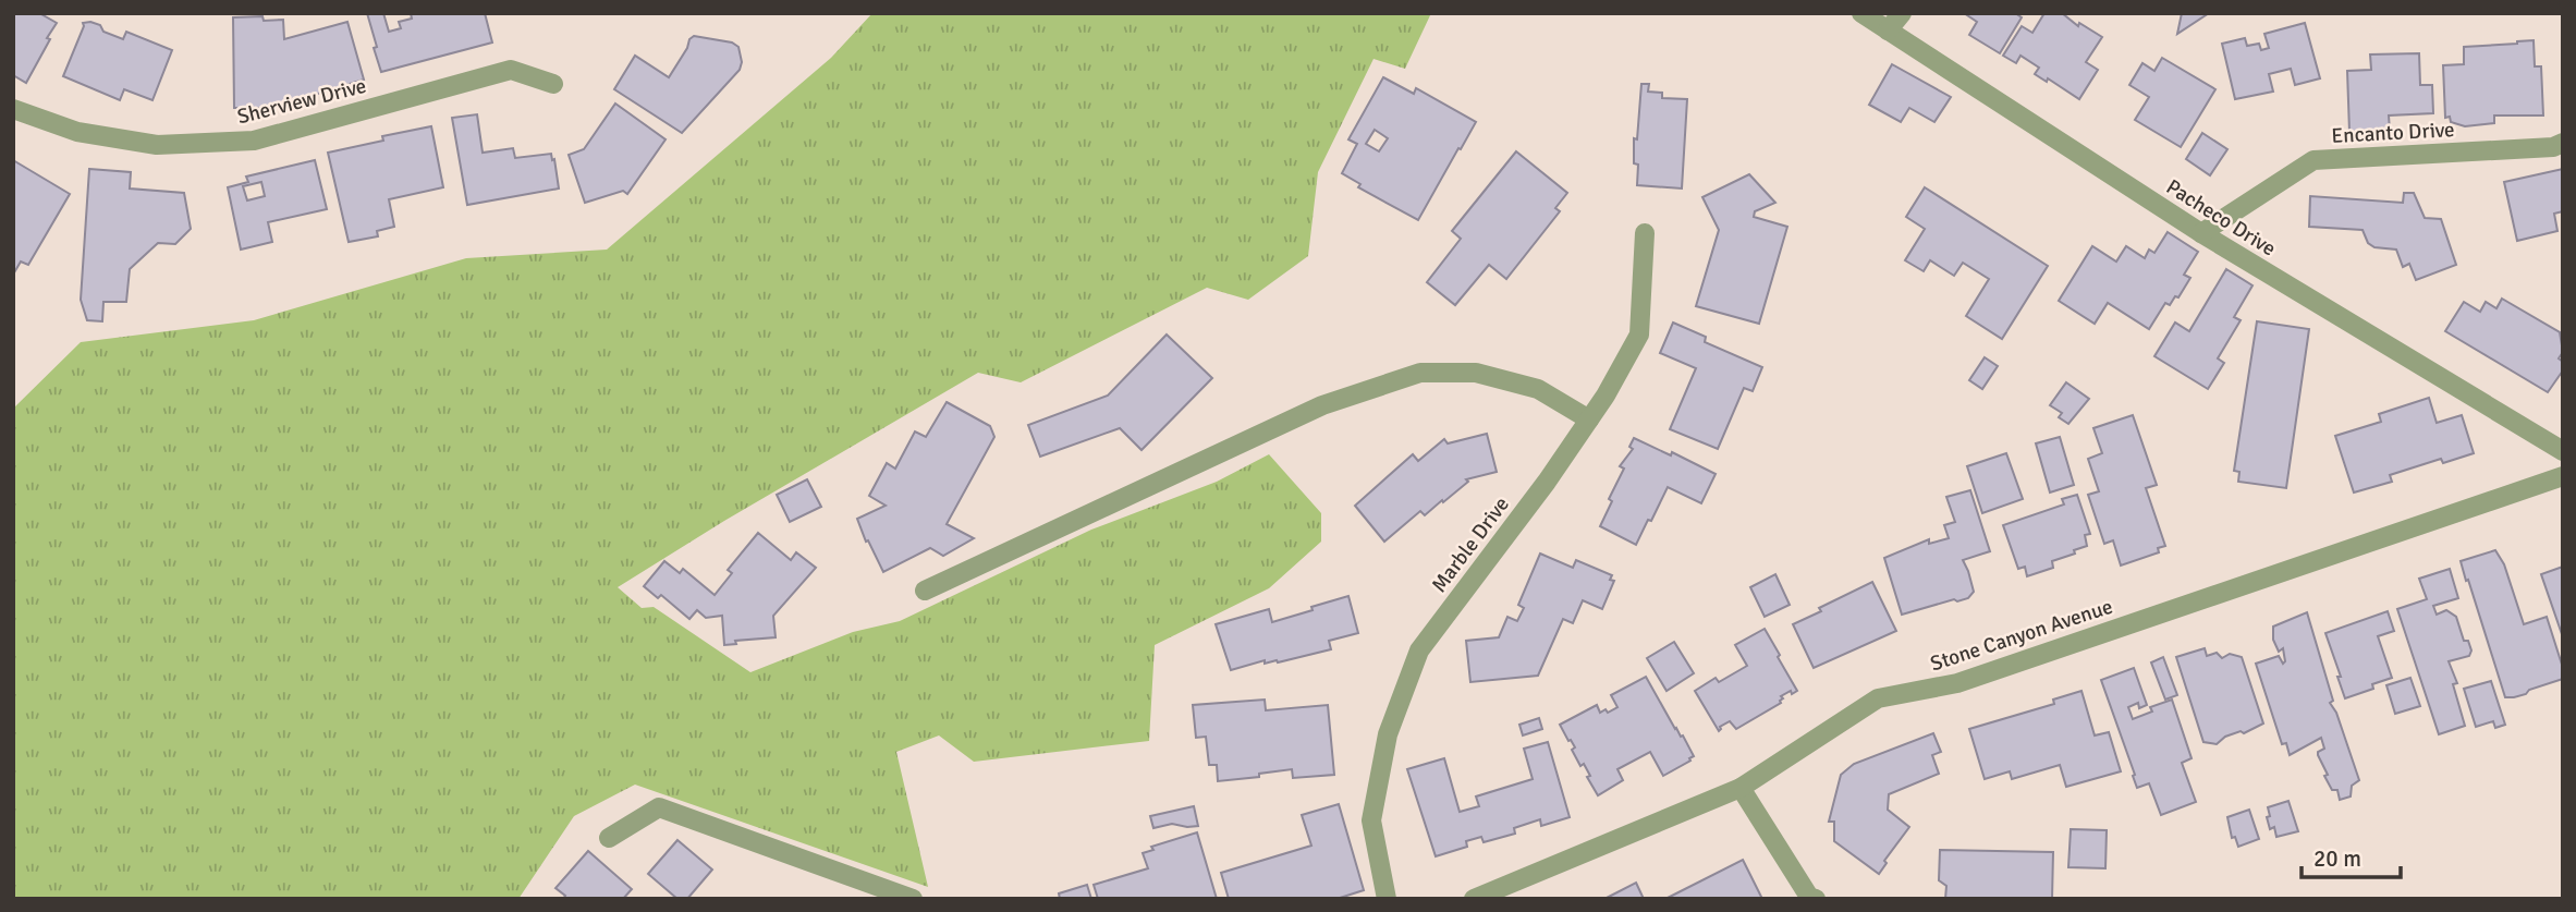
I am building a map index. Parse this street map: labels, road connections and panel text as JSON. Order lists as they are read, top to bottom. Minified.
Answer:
{"streets":{"street":["Sherview Drive","Encanto Drive","Pacheco Drive","Marble Drive","Stone Canyon Avenue"]},"crossings":[["Encanto Drive","Pacheco Drive"]],"scale_bar":"20 m"}
